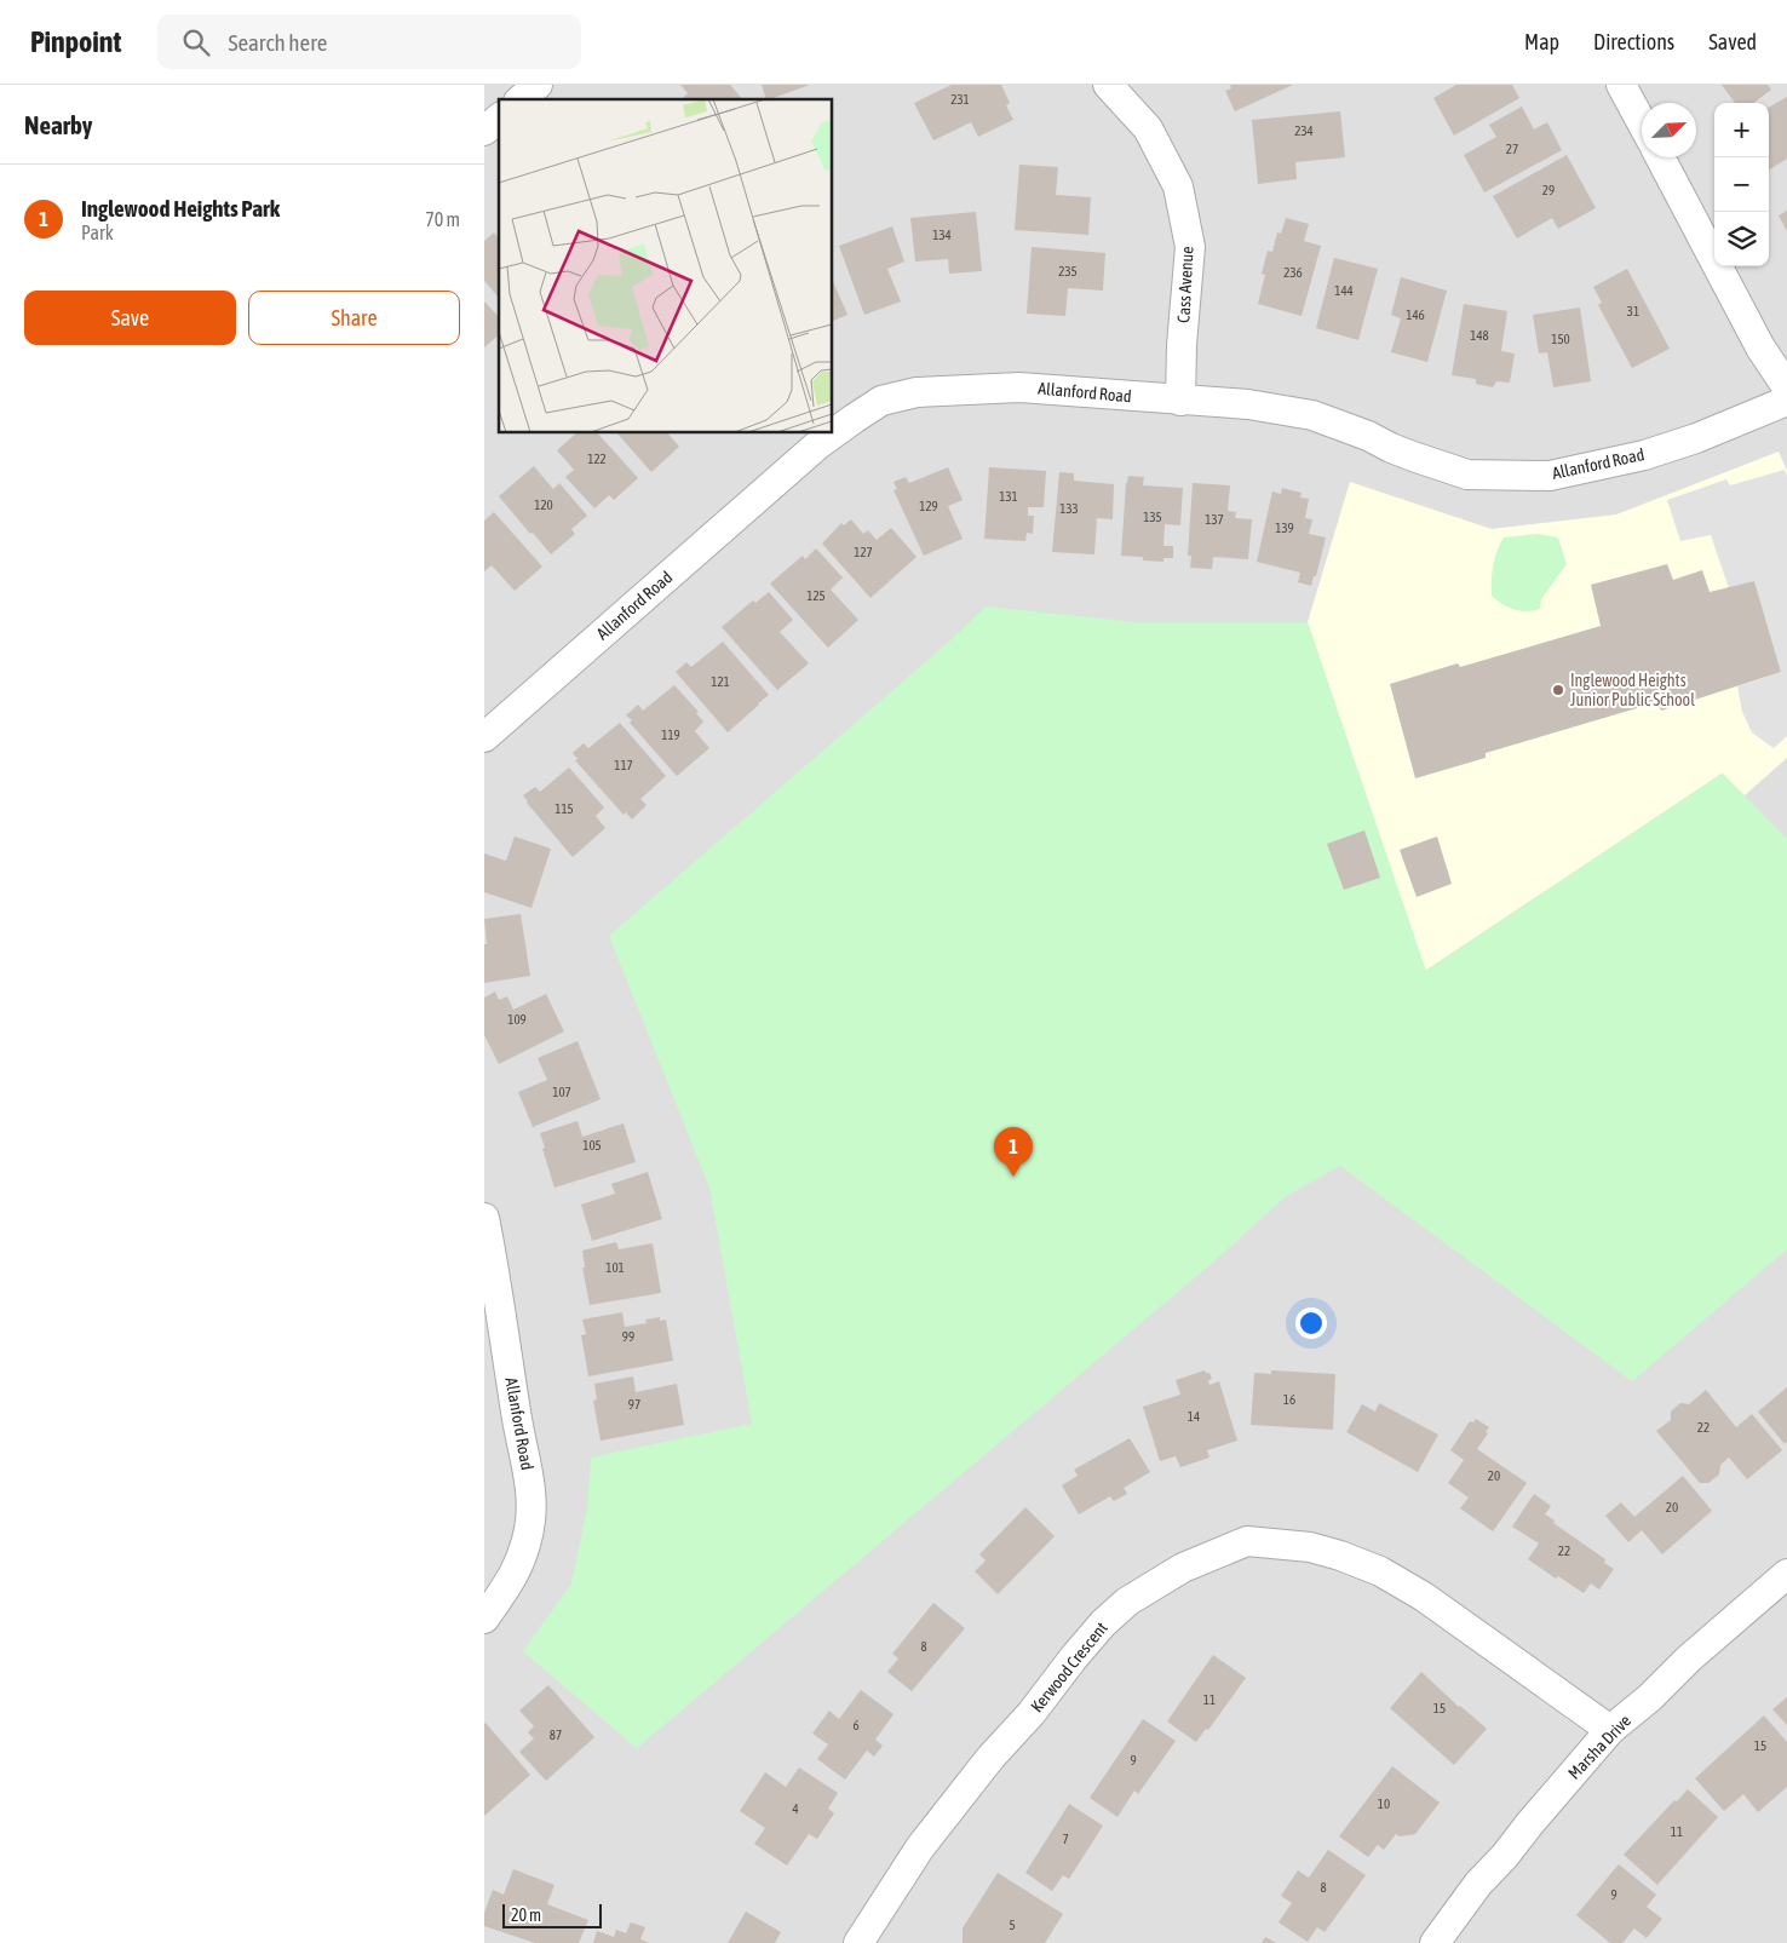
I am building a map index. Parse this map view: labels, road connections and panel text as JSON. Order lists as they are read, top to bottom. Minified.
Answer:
{"streets":{"street":["Cass Avenue","Allanford Road","Kerwood Crescent","Marsha Drive"]},"crossings":[["Cass Avenue","Allanford Road"],["Kerwood Crescent","Marsha Drive"]],"places":["Inglewood Heights Junior Public School"],"house_numbers":["231","234","27","29","134","235","236","144","31","146","148","150","122","131","120","129","133","135","137","139","127","125","121","119","117","115","109","107","105","101","99","16","97","14","22","20","20","22","8","11","15","6","87","15","9","10","4","11","7","8","9","5"],"scale_bar":"20 m","north":"top right","page":{"header":"Pinpoint","search":"Search here","nav":["Map","Directions","Saved"],"heading":"Nearby","map_buttons":["+","−"],"list":[{"mark":"1","name":"Inglewood Heights Park","note":"Park","value":"70 m"}],"buttons":["Save","Share"],"pins":"1","scale":"20 m"}}
